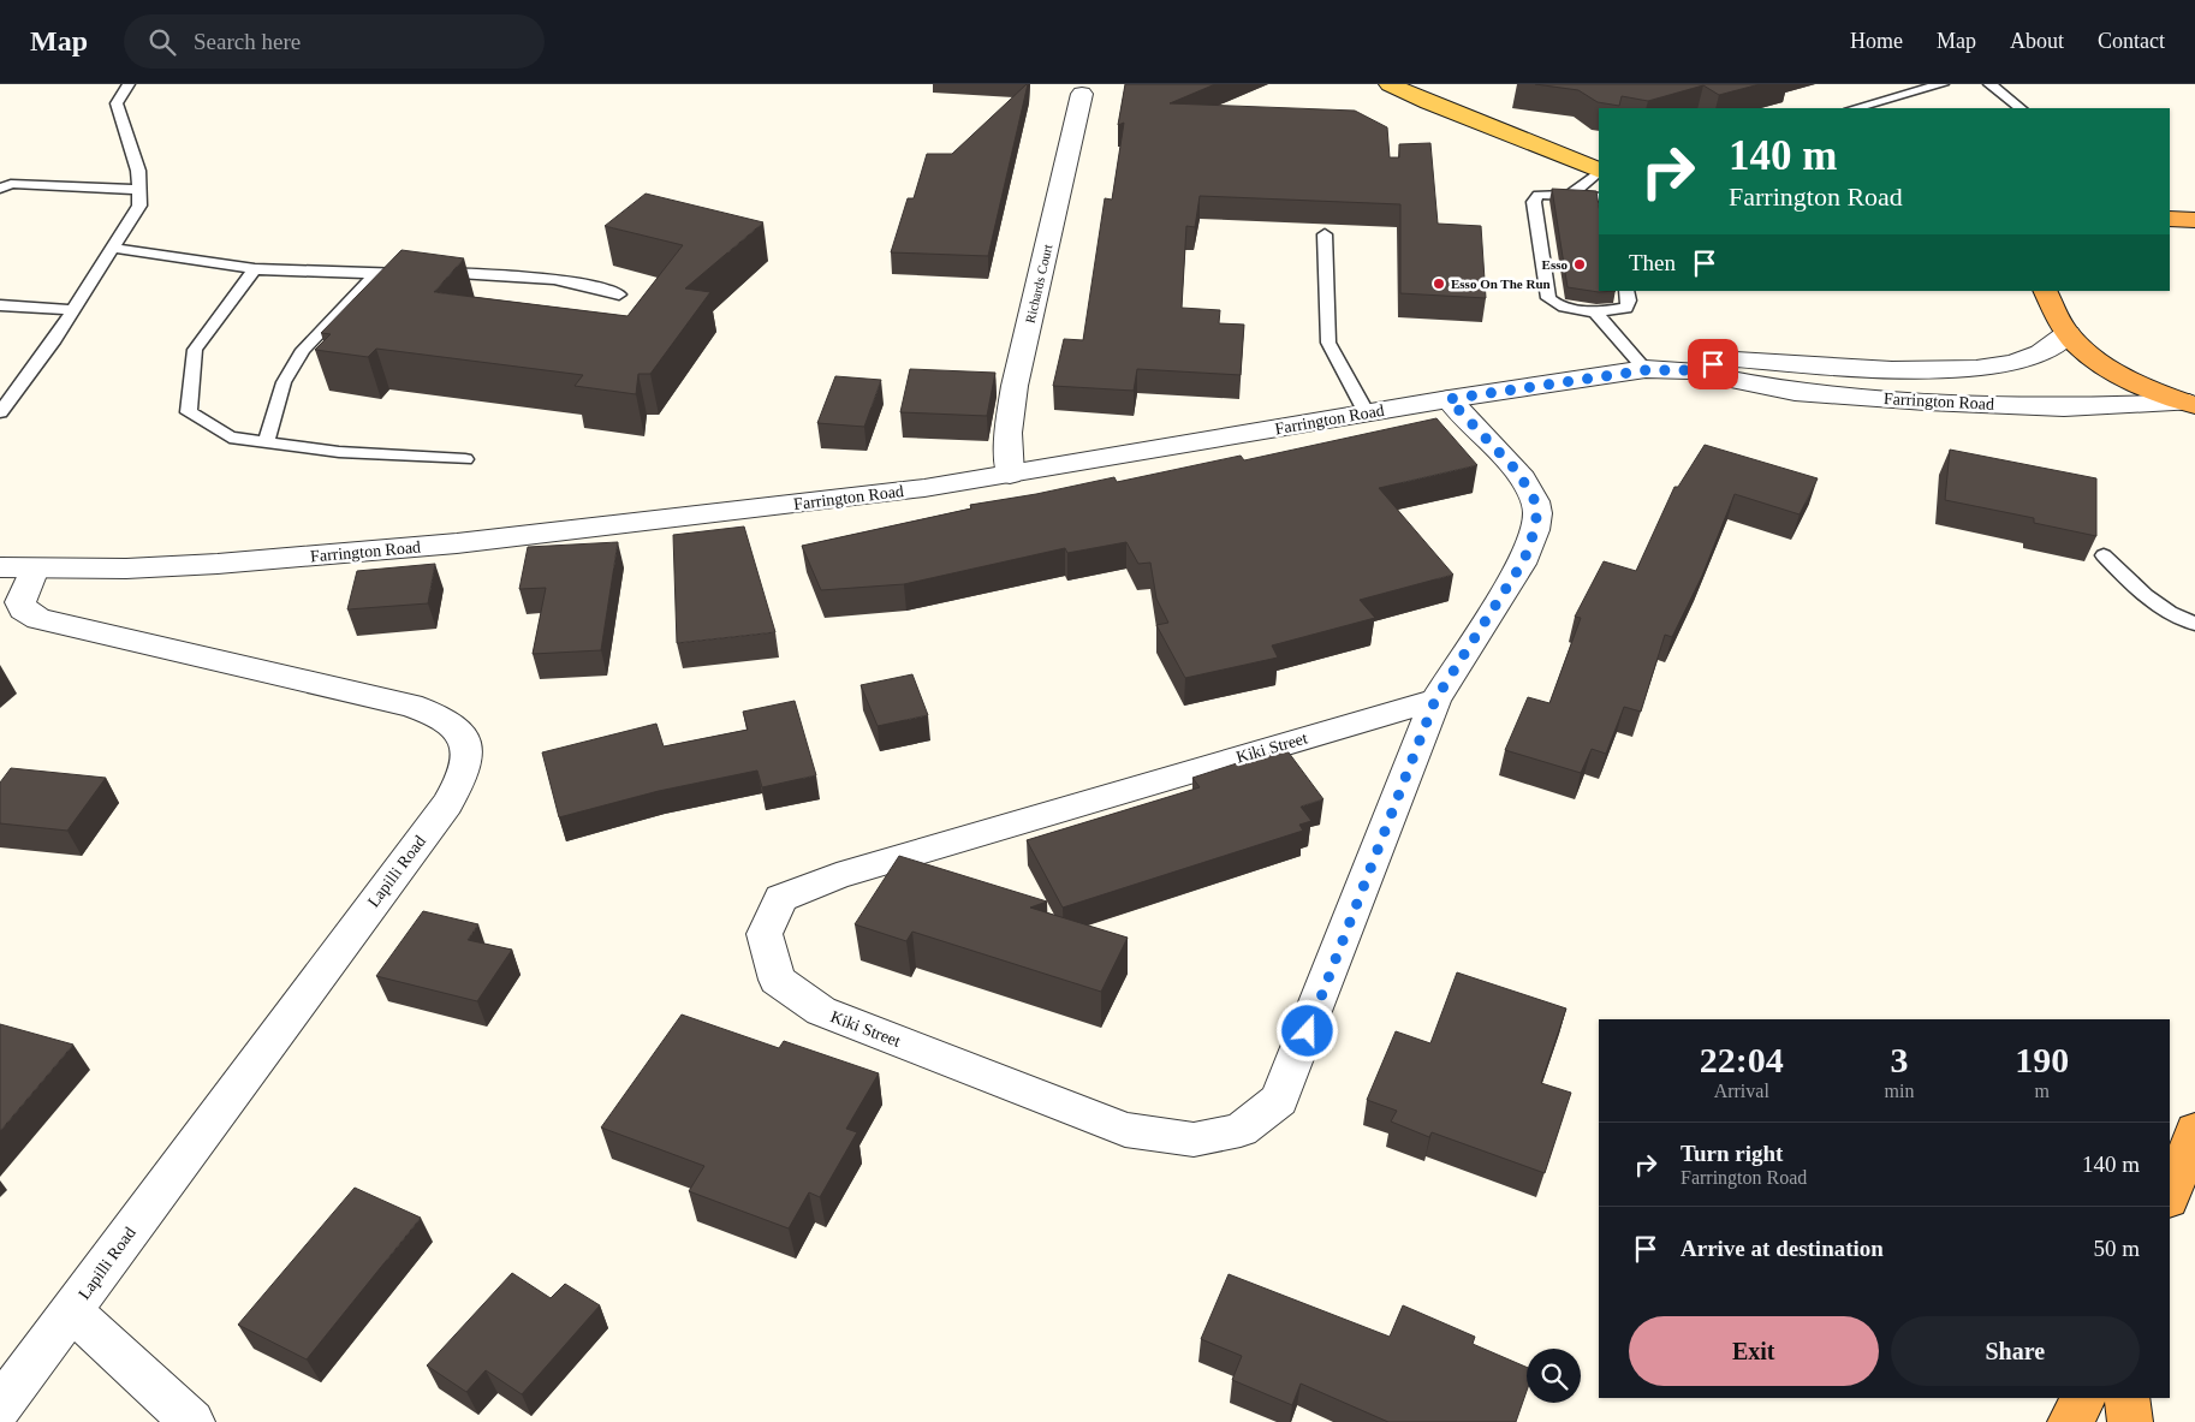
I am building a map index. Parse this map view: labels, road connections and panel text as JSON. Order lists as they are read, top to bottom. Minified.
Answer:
{"streets":{"street":["Richards Court","Farrington Road","Kiki Street","Lapilli Road"]},"crossings":[["Richards Court","Farrington Road"],["Farrington Road","Kiki Street"],["Farrington Road","Lapilli Road"]],"places":["Esso","Esso On The Run"],"page":{"header":"Map","search":"Search here","nav":["Home","Map","About","Contact"],"turn":["140 m","Farrington Road"],"then":"Then","eta":["22:04","Arrival","3","min","190","m"],"list":[{"name":"Turn right","note":"Farrington Road","value":"140 m"},{"name":"Arrive at destination","value":"50 m"}],"buttons":["Exit","Share"]}}
